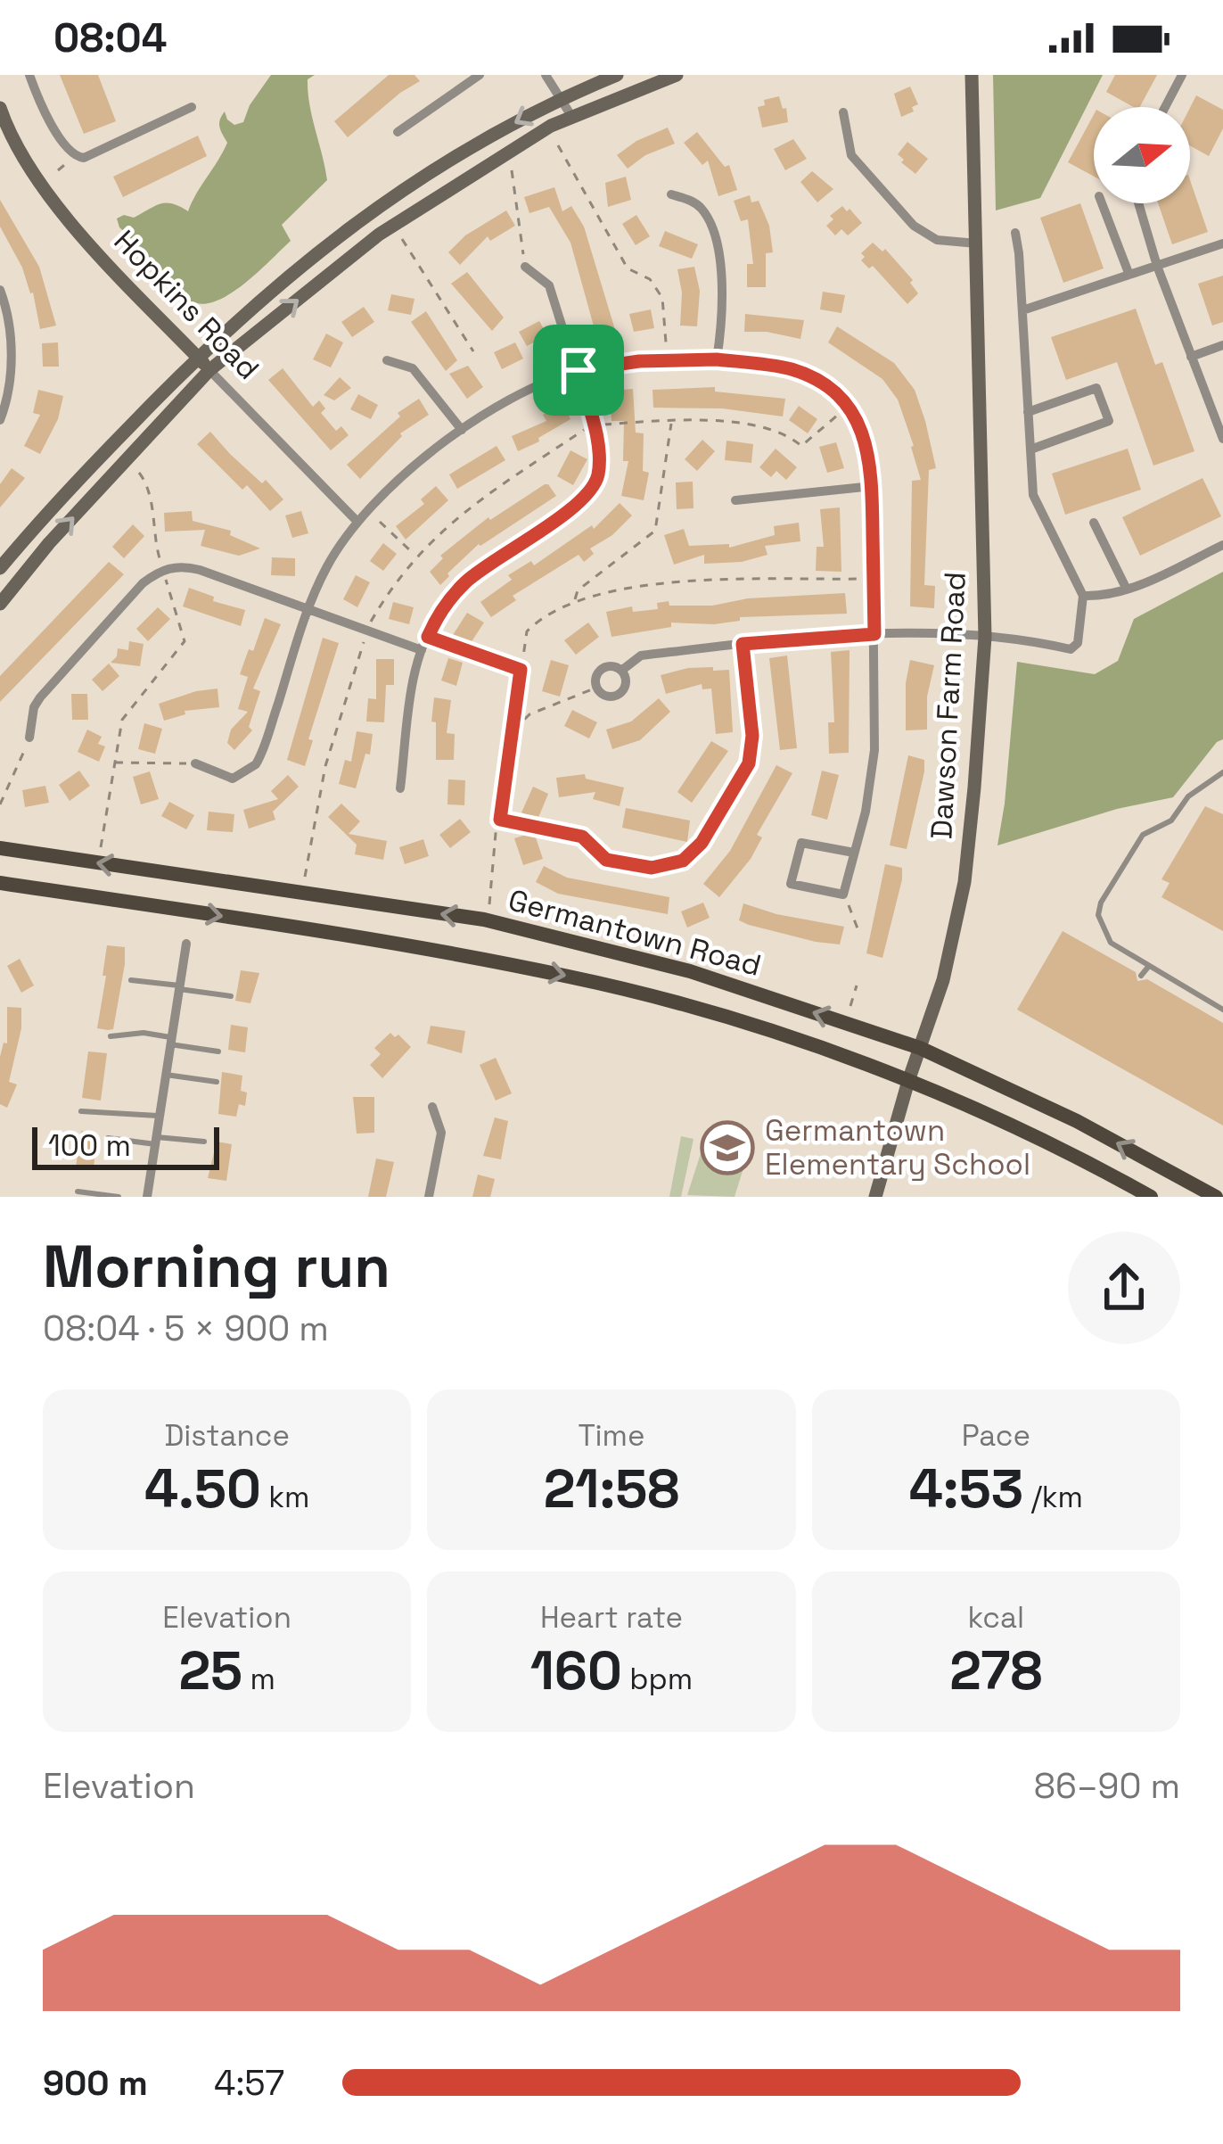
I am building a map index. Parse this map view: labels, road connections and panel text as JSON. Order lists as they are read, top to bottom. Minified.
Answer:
{"streets":{"main road":["Hopkins Road","Dawson Farm Road","Germantown Road"]},"crossings":[["Dawson Farm Road","Germantown Road"]],"places":{"school or university":["Germantown Elementary School"]},"scale_bar":"100 m","north":"right","page":{"status":"08:04","scale":"100 m","heading":["Morning run","08:04 · 5 × 900 m"],"stats":[["Distance","4.50 km"],["Time","21:58"],["Pace","4:53 /km"],["Elevation","25 m"],["Heart rate","160 bpm"],["kcal","278"]],"chart":["Elevation","86–90 m"],"list":[{"name":"900 m","note":"4:57"}]}}
